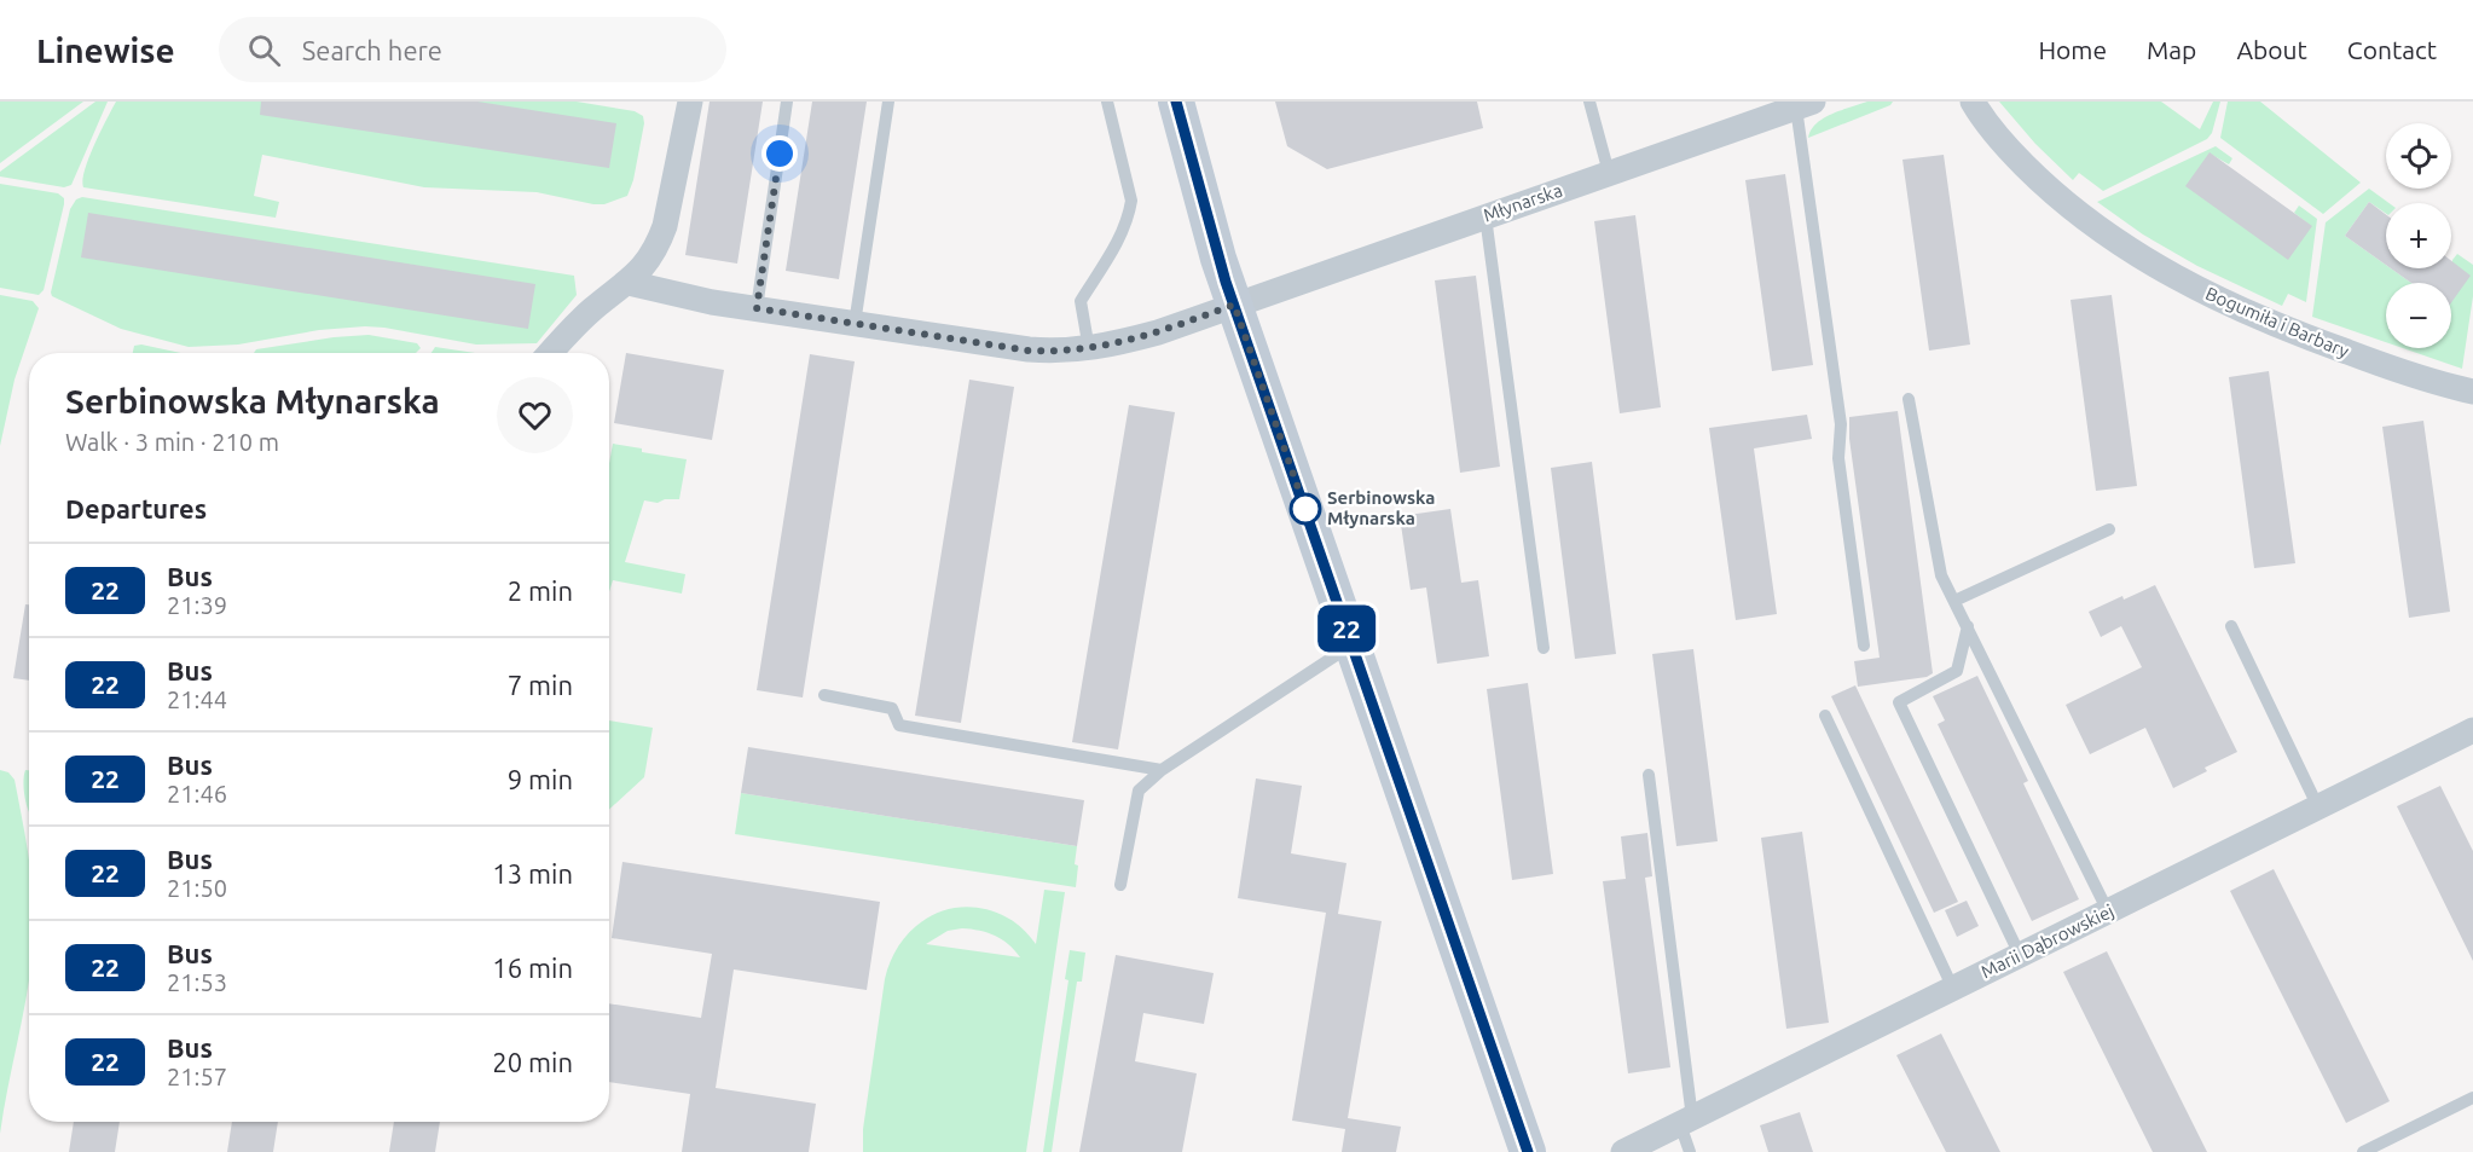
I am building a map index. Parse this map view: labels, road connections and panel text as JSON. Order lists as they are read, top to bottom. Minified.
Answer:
{"streets":{"street":["Młynarska","Bogumiła i Barbary","Marii Dąbrowskiej"]},"places":["Serbinowska Młynarska"],"lines":["bus line 22"],"page":{"header":"Linewise","search":"Search here","nav":["Home","Map","About","Contact"],"on_map":"22","map_buttons":["+","−"],"heading":[["Serbinowska Młynarska","Walk · 3 min · 210 m"],"Departures"],"list":[{"mark":"22","name":"Bus","note":"21:39","value":"2 min"},{"mark":"22","name":"Bus","note":"21:44","value":"7 min"},{"mark":"22","name":"Bus","note":"21:46","value":"9 min"},{"mark":"22","name":"Bus","note":"21:50","value":"13 min"},{"mark":"22","name":"Bus","note":"21:53","value":"16 min"},{"mark":"22","name":"Bus","note":"21:57","value":"20 min"}]}}
